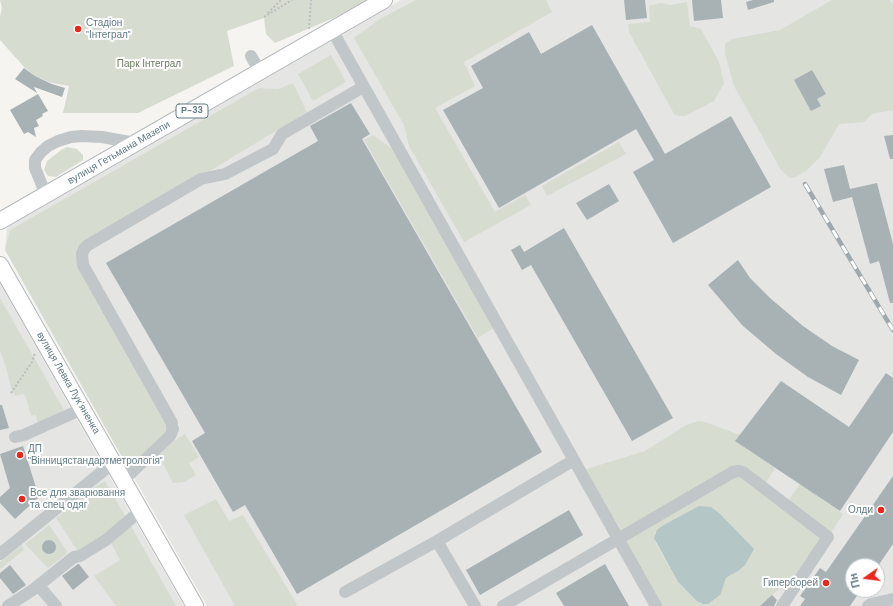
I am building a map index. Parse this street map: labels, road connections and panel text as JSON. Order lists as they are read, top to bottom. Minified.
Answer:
{"streets":{"main road":["Р-33","вулиця Гетьмана Мазепи","вулиця Левка Лукʼяненка"]},"parks":["Парк Інтеграл"],"places":["Стадіон \"Інтеграл\"","ДП \"Вінницястандартметрологія\"","Все для зварювання та спец одяг","Олди","Гиперборей"],"north":"left"}
